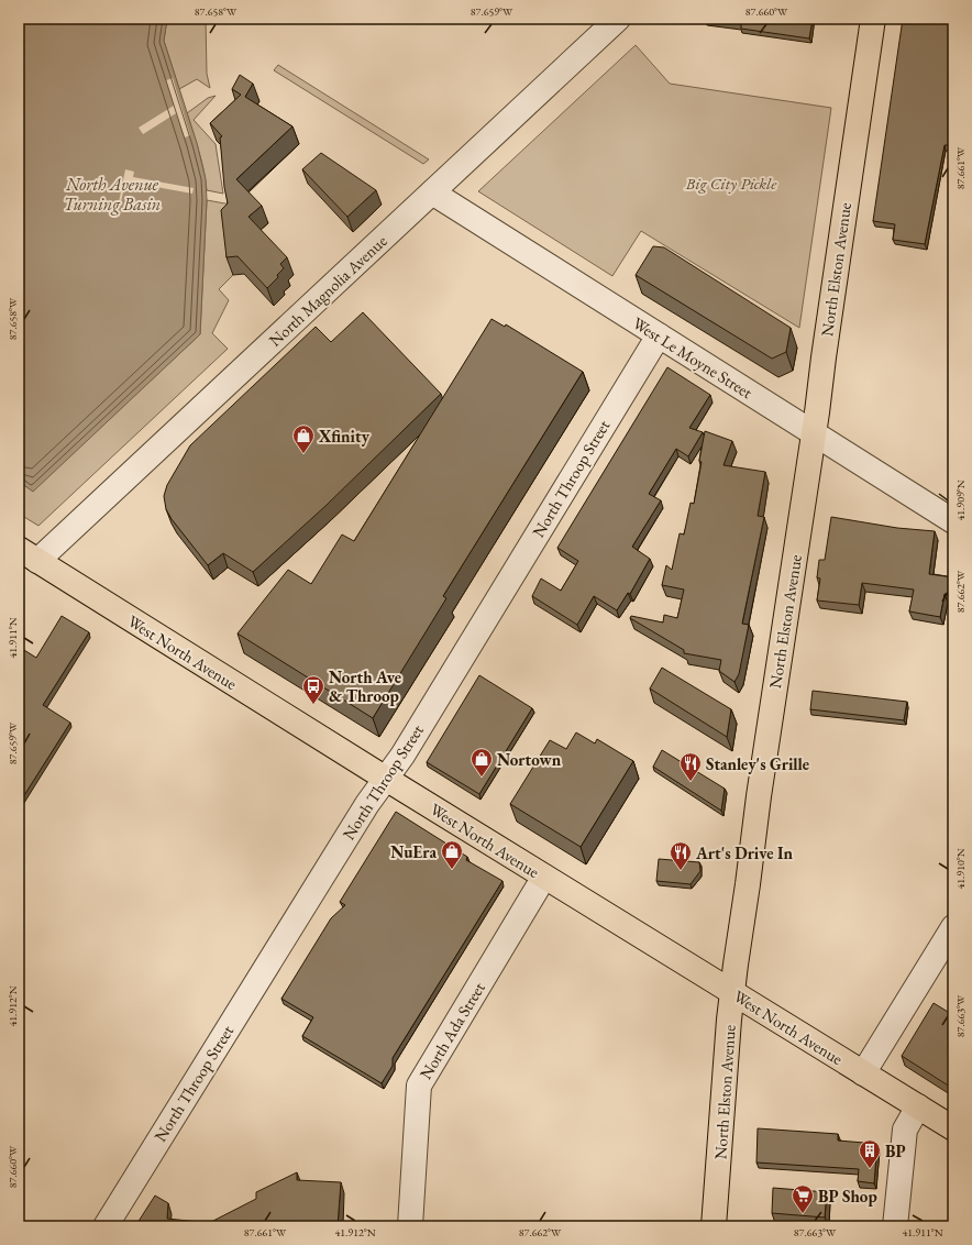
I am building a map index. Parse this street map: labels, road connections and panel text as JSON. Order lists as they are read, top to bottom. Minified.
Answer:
{"streets":{"main road":["North Elston Avenue","West North Avenue"],"street":["North Magnolia Avenue","West Le Moyne Street","North Throop Street","North Ada Street"]},"crossings":[["North Elston Avenue","West Le Moyne Street"],["North Elston Avenue","West North Avenue"],["North Magnolia Avenue","West Le Moyne Street"],["North Magnolia Avenue","West North Avenue"],["West Le Moyne Street","North Throop Street"],["North Throop Street","West North Avenue"],["West North Avenue","North Ada Street"]],"water":["North Avenue Turning Basin"],"parks":["Big City Pickle"],"places":{"shop":["Xfinity","Nortown","NuEra"],"bus stop":["North Ave & Throop"],"restaurant":["Stanley's Grille","Art's Drive In"],"building":["BP"],"supermarket":["BP Shop"]},"coordinates":["87.658°W","87.659°W","87.660°W","87.661°W","41.909°N","87.662°W","41.911°N","41.910°N","41.912°N","87.663°W"]}
